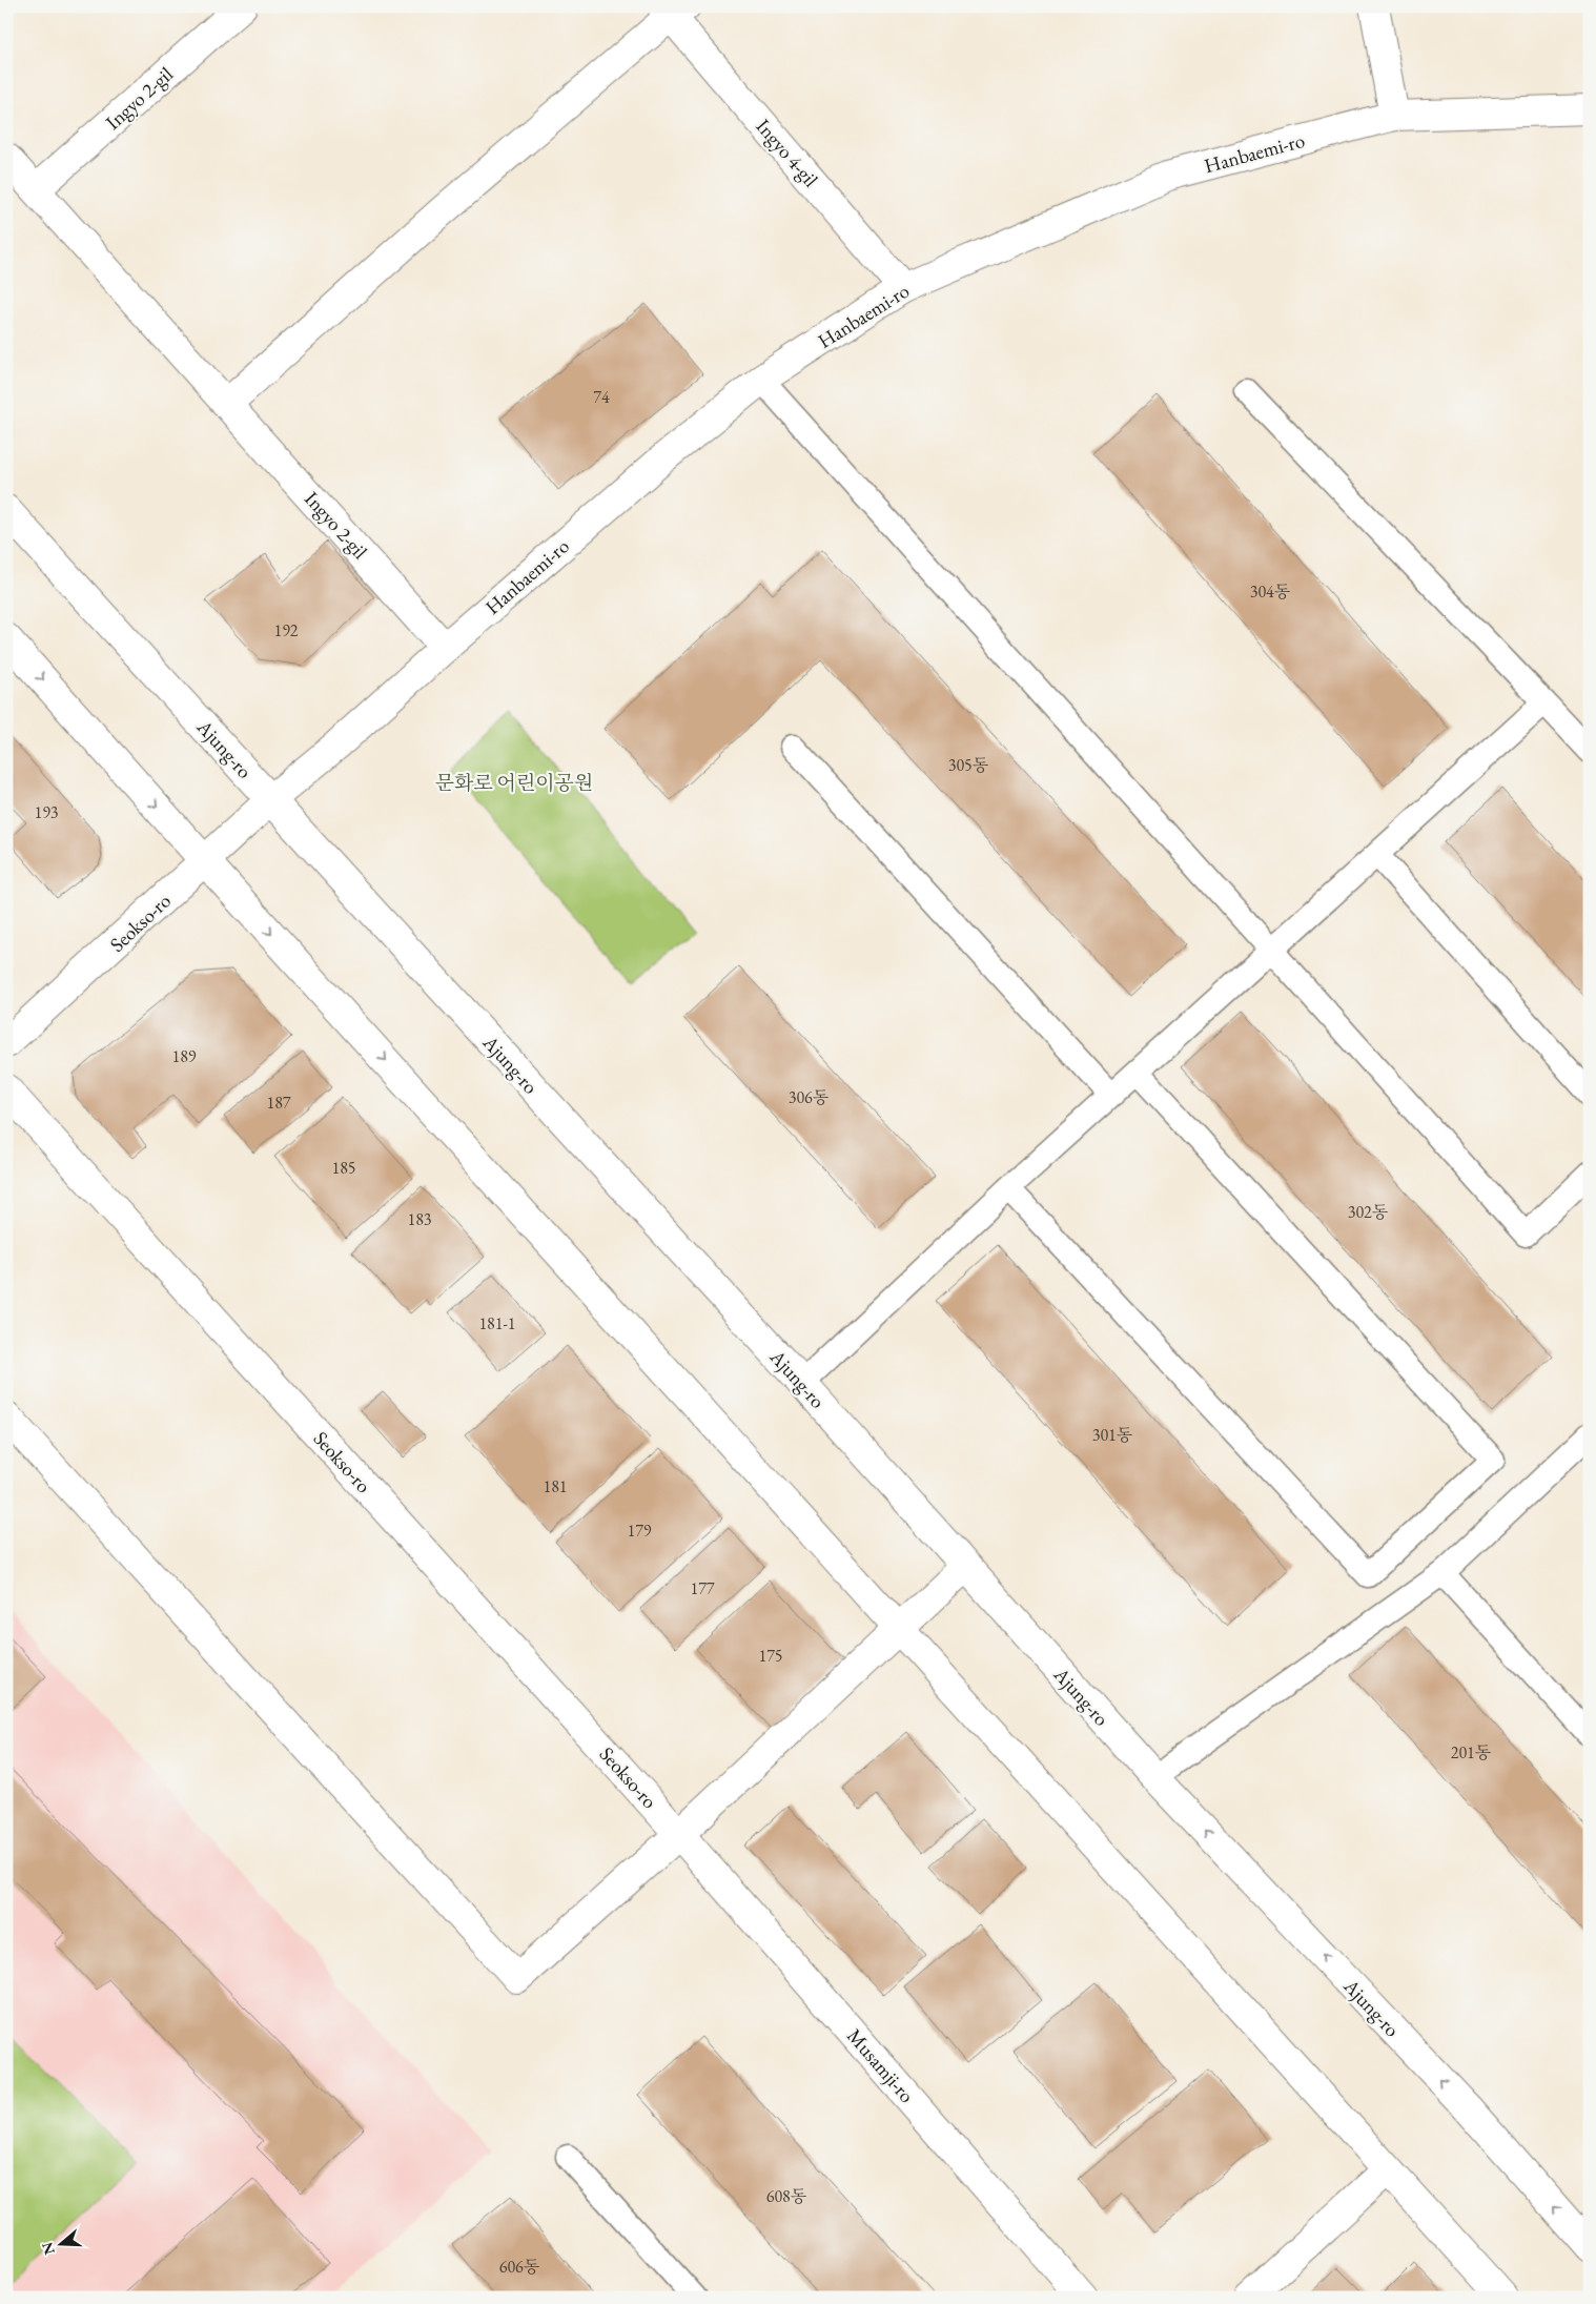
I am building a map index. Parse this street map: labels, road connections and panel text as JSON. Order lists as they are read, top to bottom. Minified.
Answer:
{"streets":{"street":["Ingyo 2-gil","Ingyo 4-gil","Hanbaemi-ro","Ajung-ro","Seokso-ro","Musamji-ro"]},"crossings":[["Ingyo 2-gil","Ingyo 4-gil"],["Ingyo 2-gil","Hanbaemi-ro"],["Ingyo 4-gil","Hanbaemi-ro"],["Hanbaemi-ro","Ajung-ro"],["Hanbaemi-ro","Seokso-ro"],["Ajung-ro","Seokso-ro"],["Seokso-ro","Musamji-ro"]],"parks":["문화로 어린이공원"],"house_numbers":["74","304동","192","305동","193","189","306동","187","185","302동","183","181-1","301동","181","179","177","175","201동","608동","606동"],"north":"left"}
